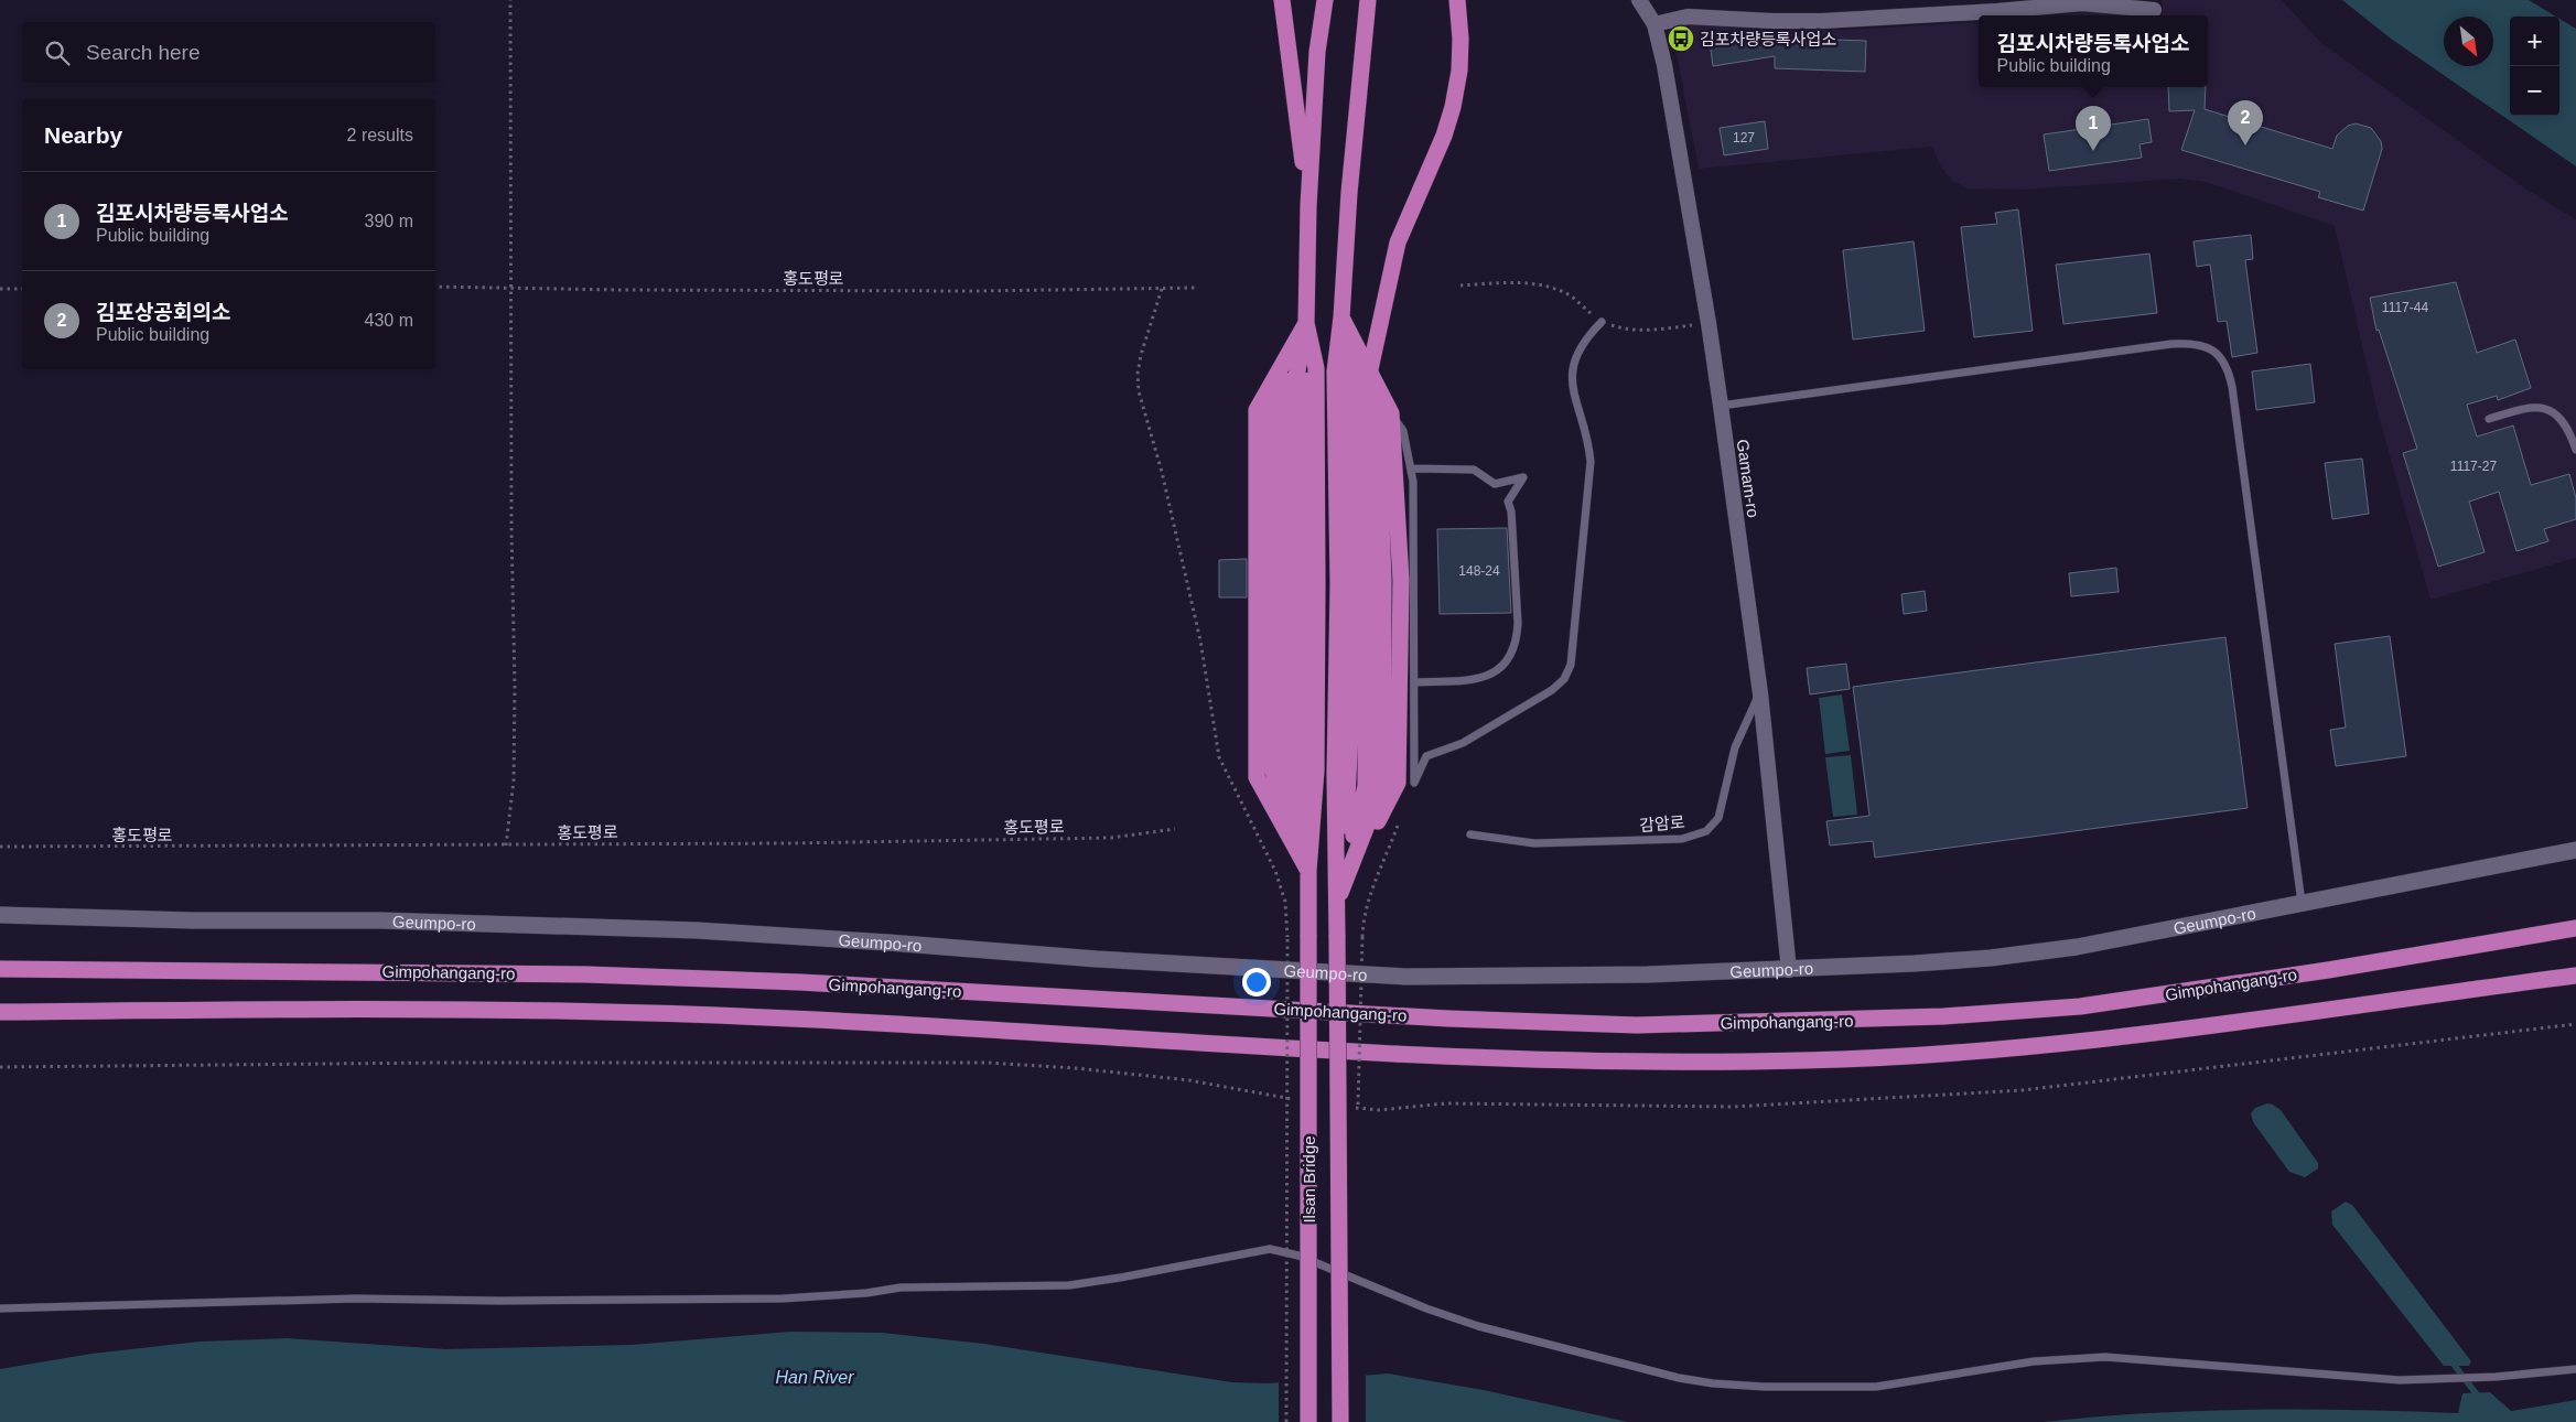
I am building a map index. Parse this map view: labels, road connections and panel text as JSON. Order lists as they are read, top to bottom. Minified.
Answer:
{"streets":{"highway":["Gimpohangang-ro","Ilsan Bridge"],"main road":["Geumpo-ro"],"street":["Gamam-ro"],"lane":["감암로"],"path":["홍도평로"]},"crossings":[["Gamam-ro","감암로"],["Gamam-ro","Geumpo-ro"]],"water":["Han River"],"places":{"bus stop":["김포차량등록사업소"]},"house_numbers":["127","1117-44","1117-27","148-24"],"north":"bottom right","page":{"popup":["김포시차량등록사업소","Public building"],"map_buttons":["+","−"],"search":"Search here","heading":["Nearby","2 results"],"pins":["2","1"],"list":[{"mark":"1","name":"김포시차량등록사업소","note":"Public building","value":"390 m"},{"mark":"2","name":"김포상공회의소","note":"Public building","value":"430 m"}]}}
